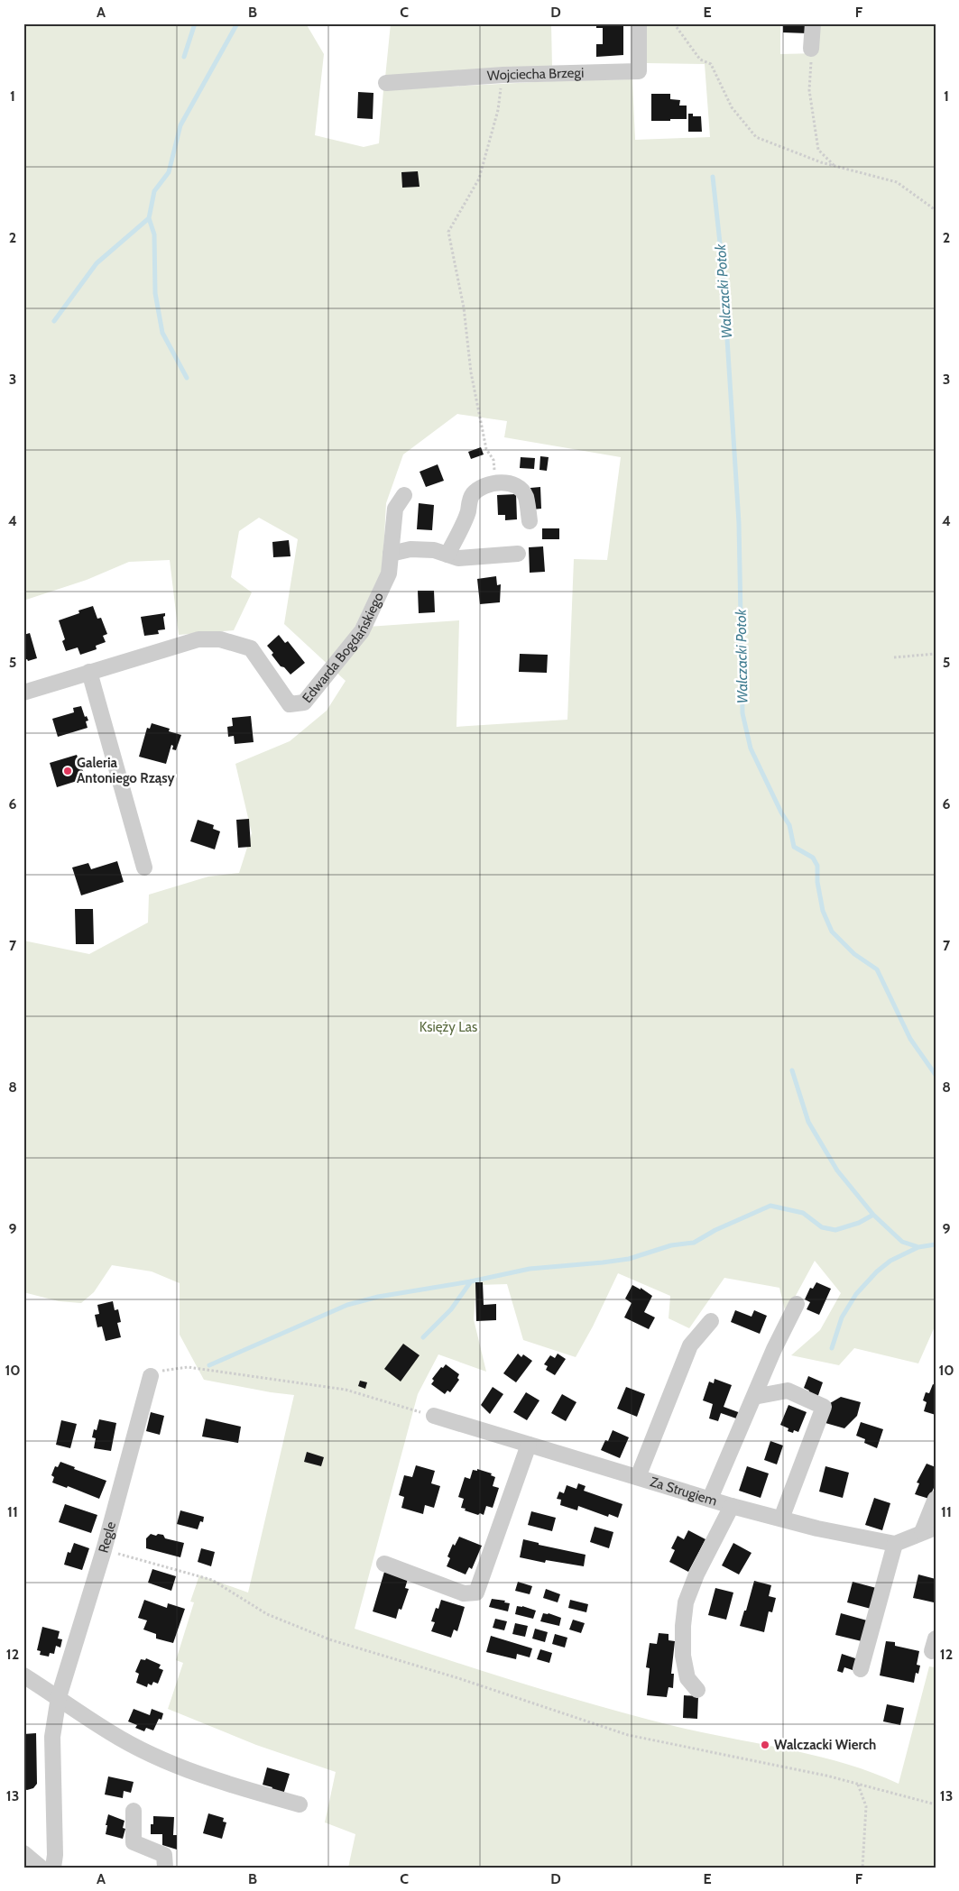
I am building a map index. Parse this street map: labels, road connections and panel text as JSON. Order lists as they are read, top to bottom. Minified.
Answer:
{"streets":{"street":["Wojciecha Brzegi","Edwarda Bogdańskiego","Za Strugiem","Regle"]},"water":["Walczacki Potok"],"parks":["Księży Las"],"places":["Galeria Antoniego Rząsy","Walczacki Wierch"],"grid":{"columns":["A","B","C","D","E","F"],"rows":["1","2","3","4","5","6","7","8","9","10","11","12","13"]}}
